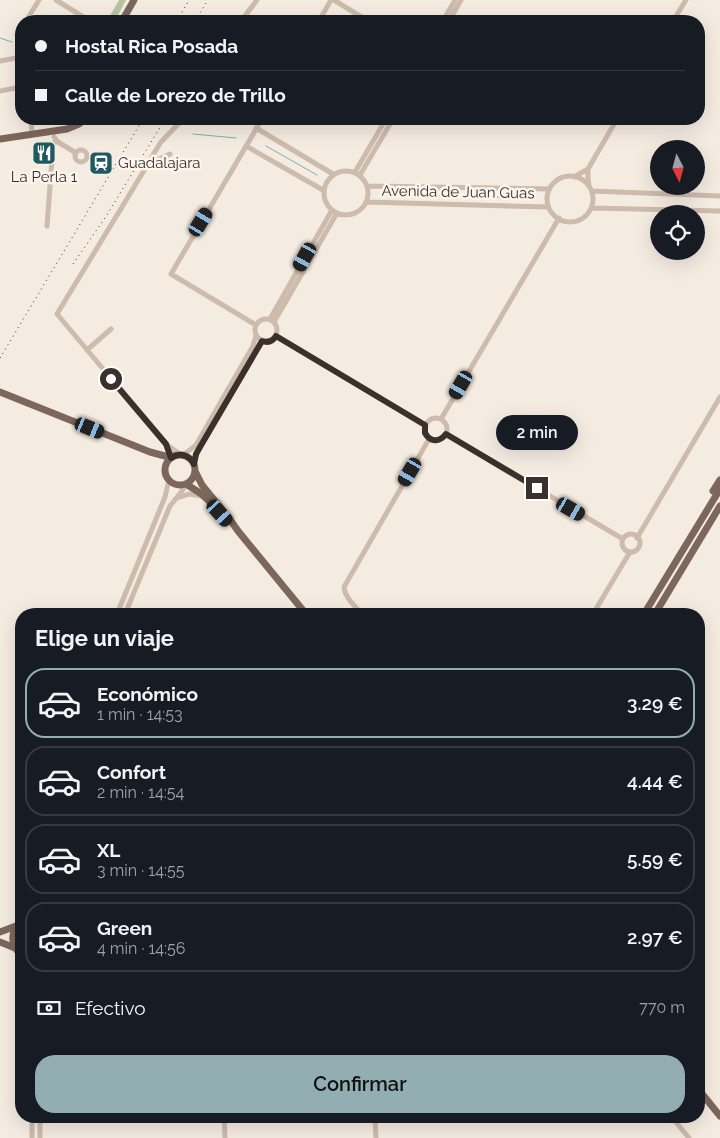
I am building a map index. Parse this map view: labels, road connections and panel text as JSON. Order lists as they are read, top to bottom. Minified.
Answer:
{"streets":{"street":["Avenida de Juan Guas"]},"places":{"restaurant":["La Perla 1"],"station":["Guadalajara"]},"north":"bottom","page":{"banner":["Hostal Rica Posada","Calle de Lorezo de Trillo"],"bubble":"2 min","heading":"Elige un viaje","list":[{"name":"Económico","note":"1 min · 14:53","value":"3.29 €"},{"name":"Confort","note":"2 min · 14:54","value":"4.44 €"},{"name":"XL","note":"3 min · 14:55","value":"5.59 €"},{"name":"Green","note":"4 min · 14:56","value":"2.97 €"}],"pay":["Efectivo","770 m"],"buttons":"Confirmar"}}
